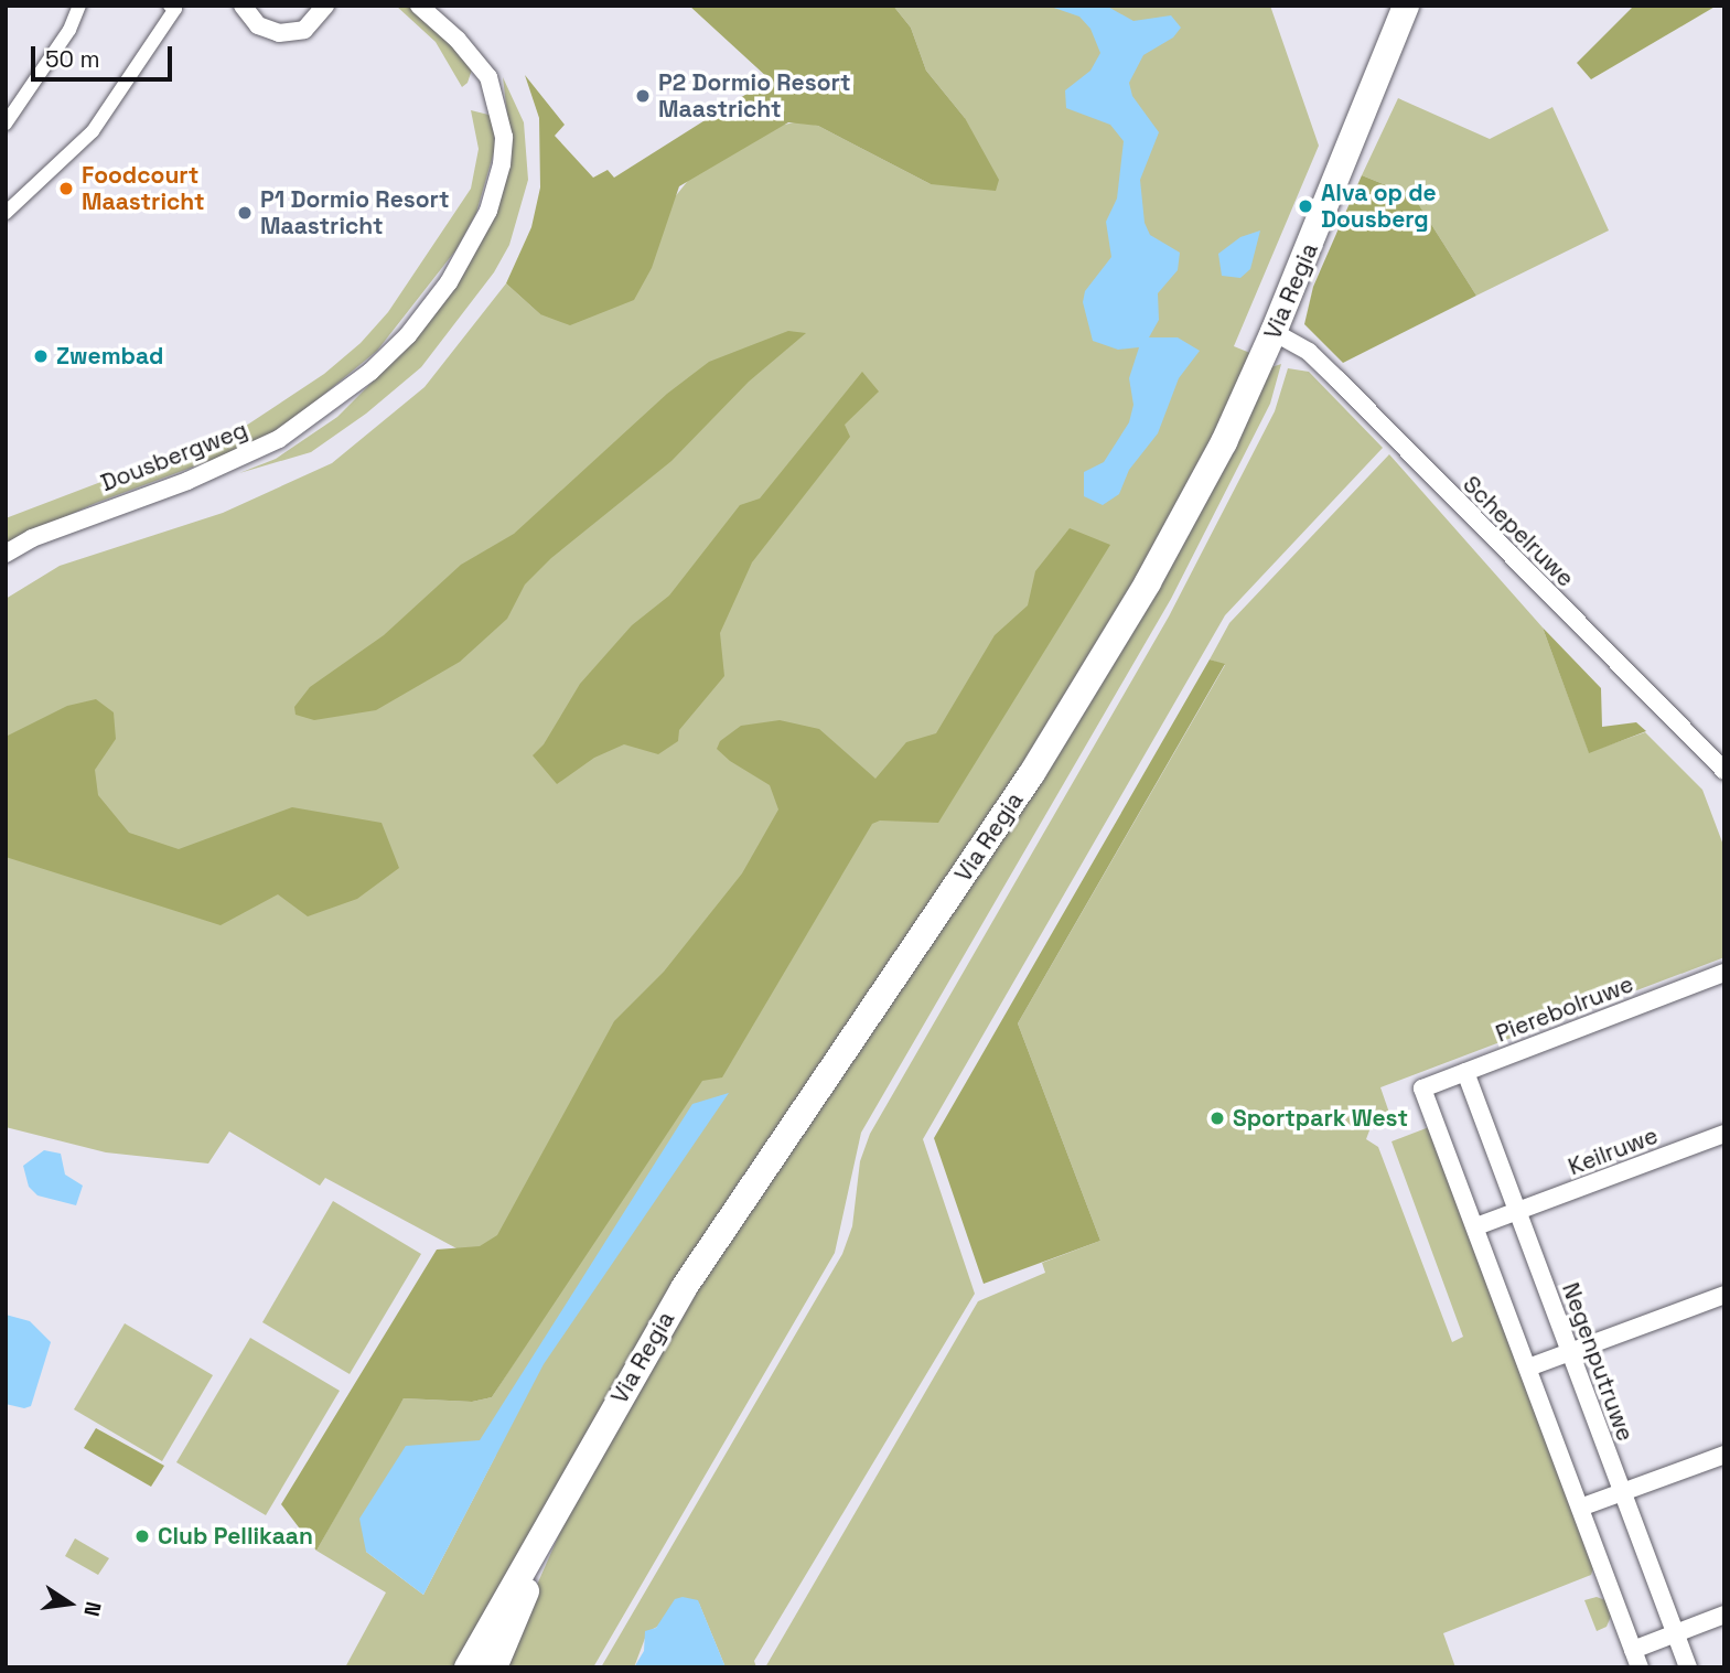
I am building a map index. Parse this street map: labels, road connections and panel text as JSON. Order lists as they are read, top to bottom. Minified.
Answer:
{"streets":{"main road":["Via Regia"],"street":["Dousbergweg","Schepelruwe","Pierebolruwe","Keilruwe","Negenputruwe"]},"crossings":[["Via Regia","Schepelruwe"],["Pierebolruwe","Keilruwe"],["Pierebolruwe","Negenputruwe"],["Keilruwe","Negenputruwe"]],"places":["P2 Dormio Resort Maastricht","Foodcourt Maastricht","Alva op de Dousberg","P1 Dormio Resort Maastricht","Zwembad","Sportpark West","Club Pellikaan"],"scale_bar":"50 m","north":"right"}
